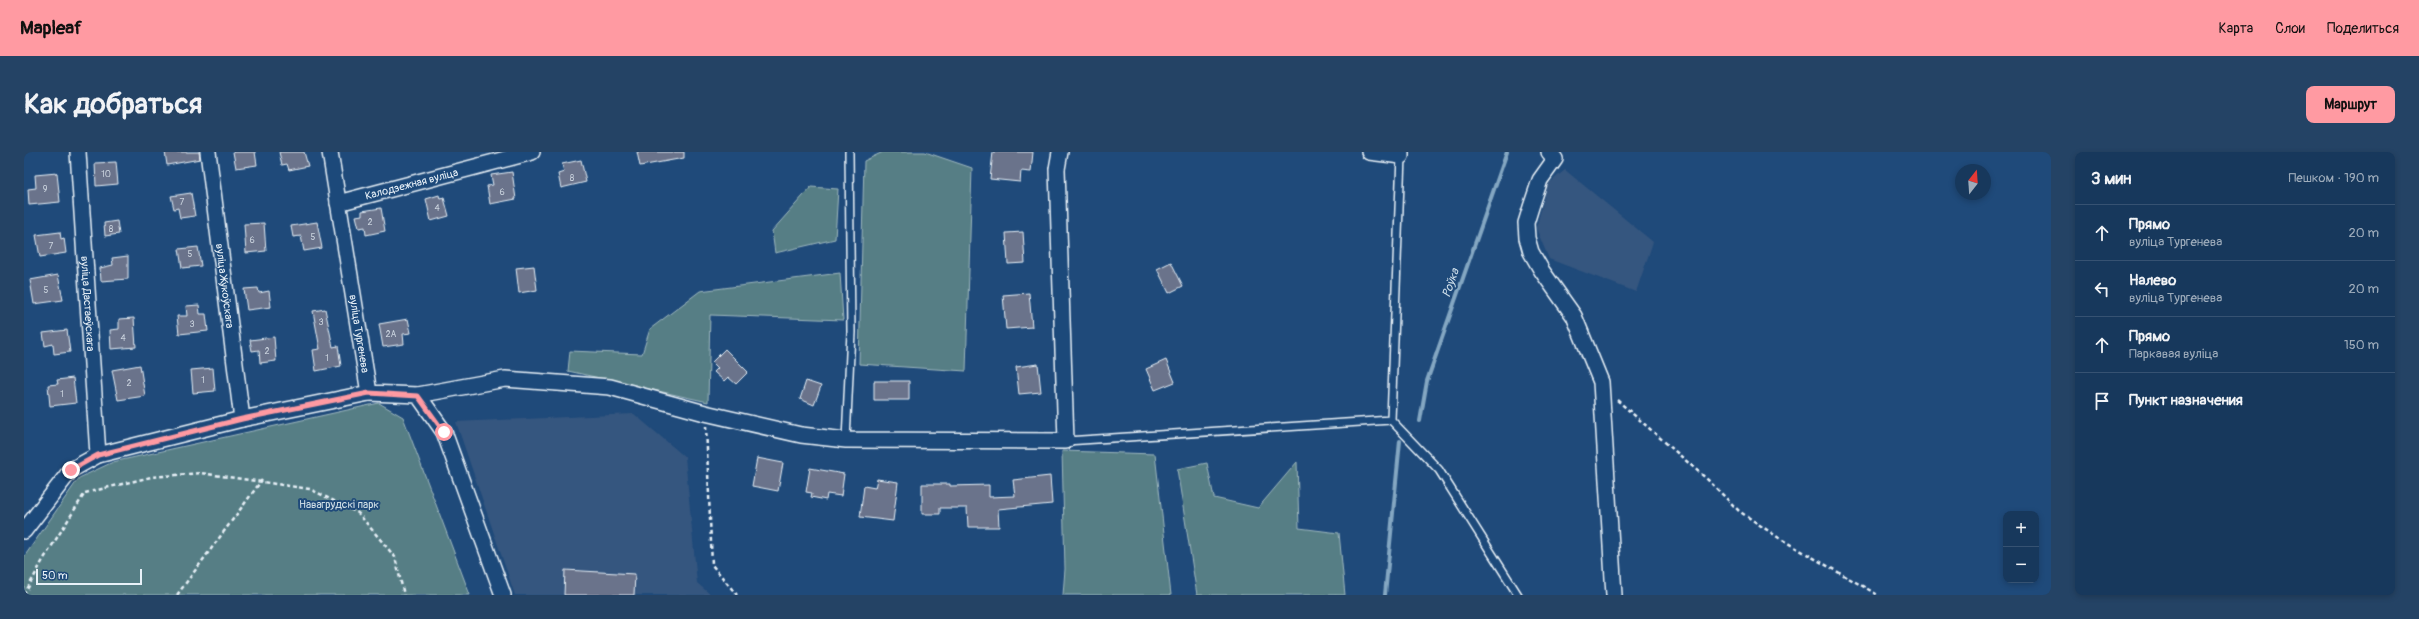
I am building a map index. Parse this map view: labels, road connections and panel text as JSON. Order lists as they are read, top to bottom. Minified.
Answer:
{"streets":{"street":["Калодзежная вуліца","вуліца Жукоўскага","вуліца Дастаеўскага","вуліца Тургенева"]},"crossings":[["Калодзежная вуліца","вуліца Тургенева"]],"water":["Роўка"],"parks":["Навагрудскі парк"],"house_numbers":["10","8","9","6","7","4","2","8","5","6","7","5","5","3","3","2А","4","2","1","1","2","1"],"scale_bar":"50 m","north":"top","page":{"header":"Mapleaf","nav":["Карта","Слои","Поделиться"],"buttons":"Маршрут","title":"Как добраться","heading":["3 мин","Пешком · 190 m"],"list":[["Прямо","вуліца Тургенева","20 m"],["Налево","вуліца Тургенева","20 m"],["Прямо","Паркавая вуліца","150 m"],"Пункт назначения"],"map_buttons":["+","−"],"scale":"50 m"}}
